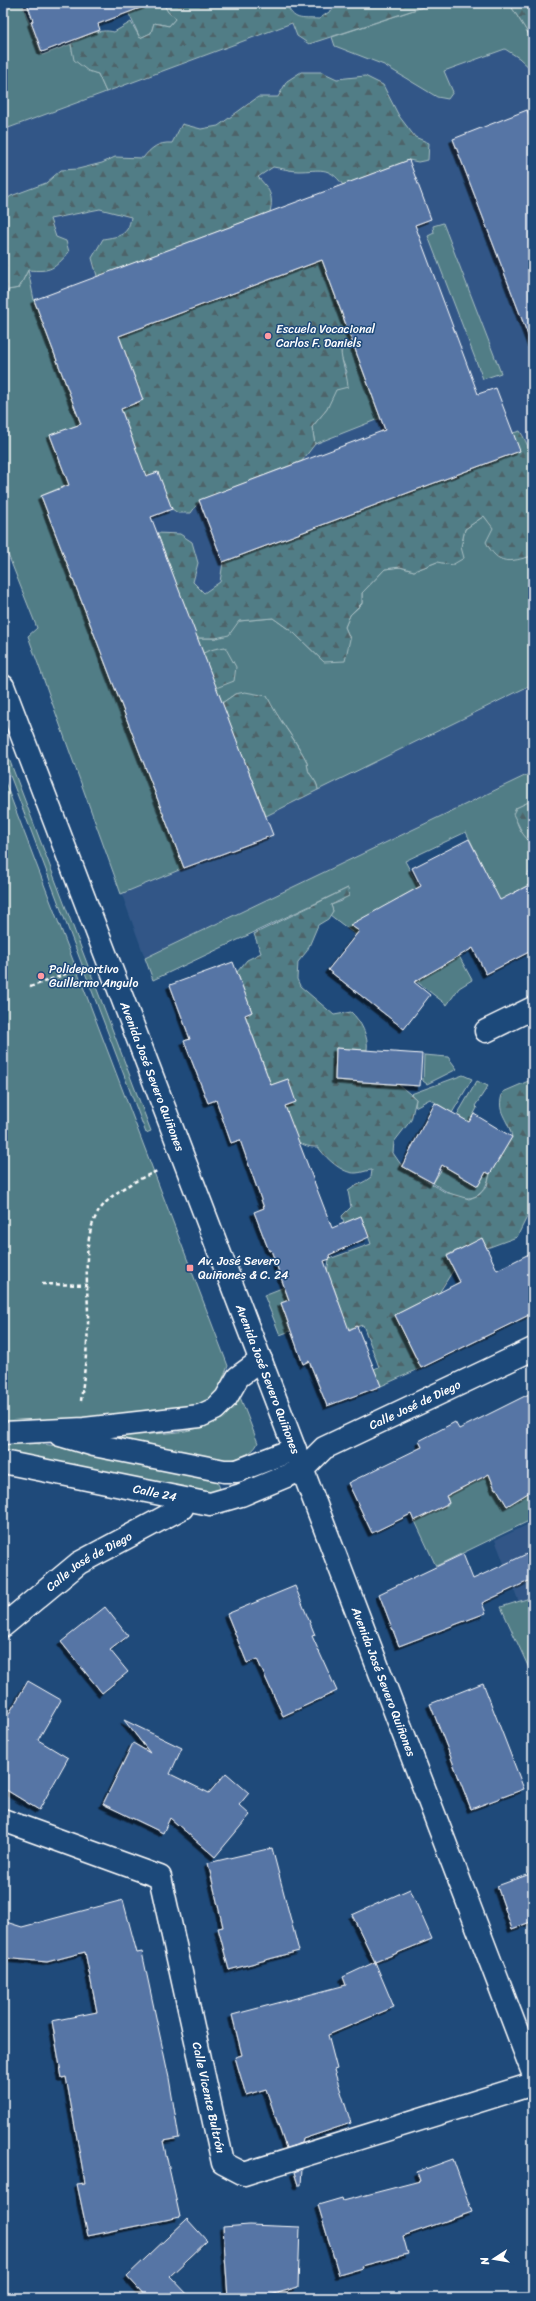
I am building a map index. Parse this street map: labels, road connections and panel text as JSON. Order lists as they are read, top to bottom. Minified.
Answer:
{"streets":{"street":["Avenida José Severo Quiñones","Calle José de Diego","Calle 24","Calle Vicente Bultrón"]},"crossings":[["Avenida José Severo Quiñones","Calle José de Diego"],["Avenida José Severo Quiñones","Calle 24"],["Calle José de Diego","Calle 24"]],"places":{"other":["Escuela Vocacional Carlos F. Daniels","Polideportivo Guillermo Angulo"],"transit":["Av. José Severo Quiñones & C. 24"]},"north":"left"}
